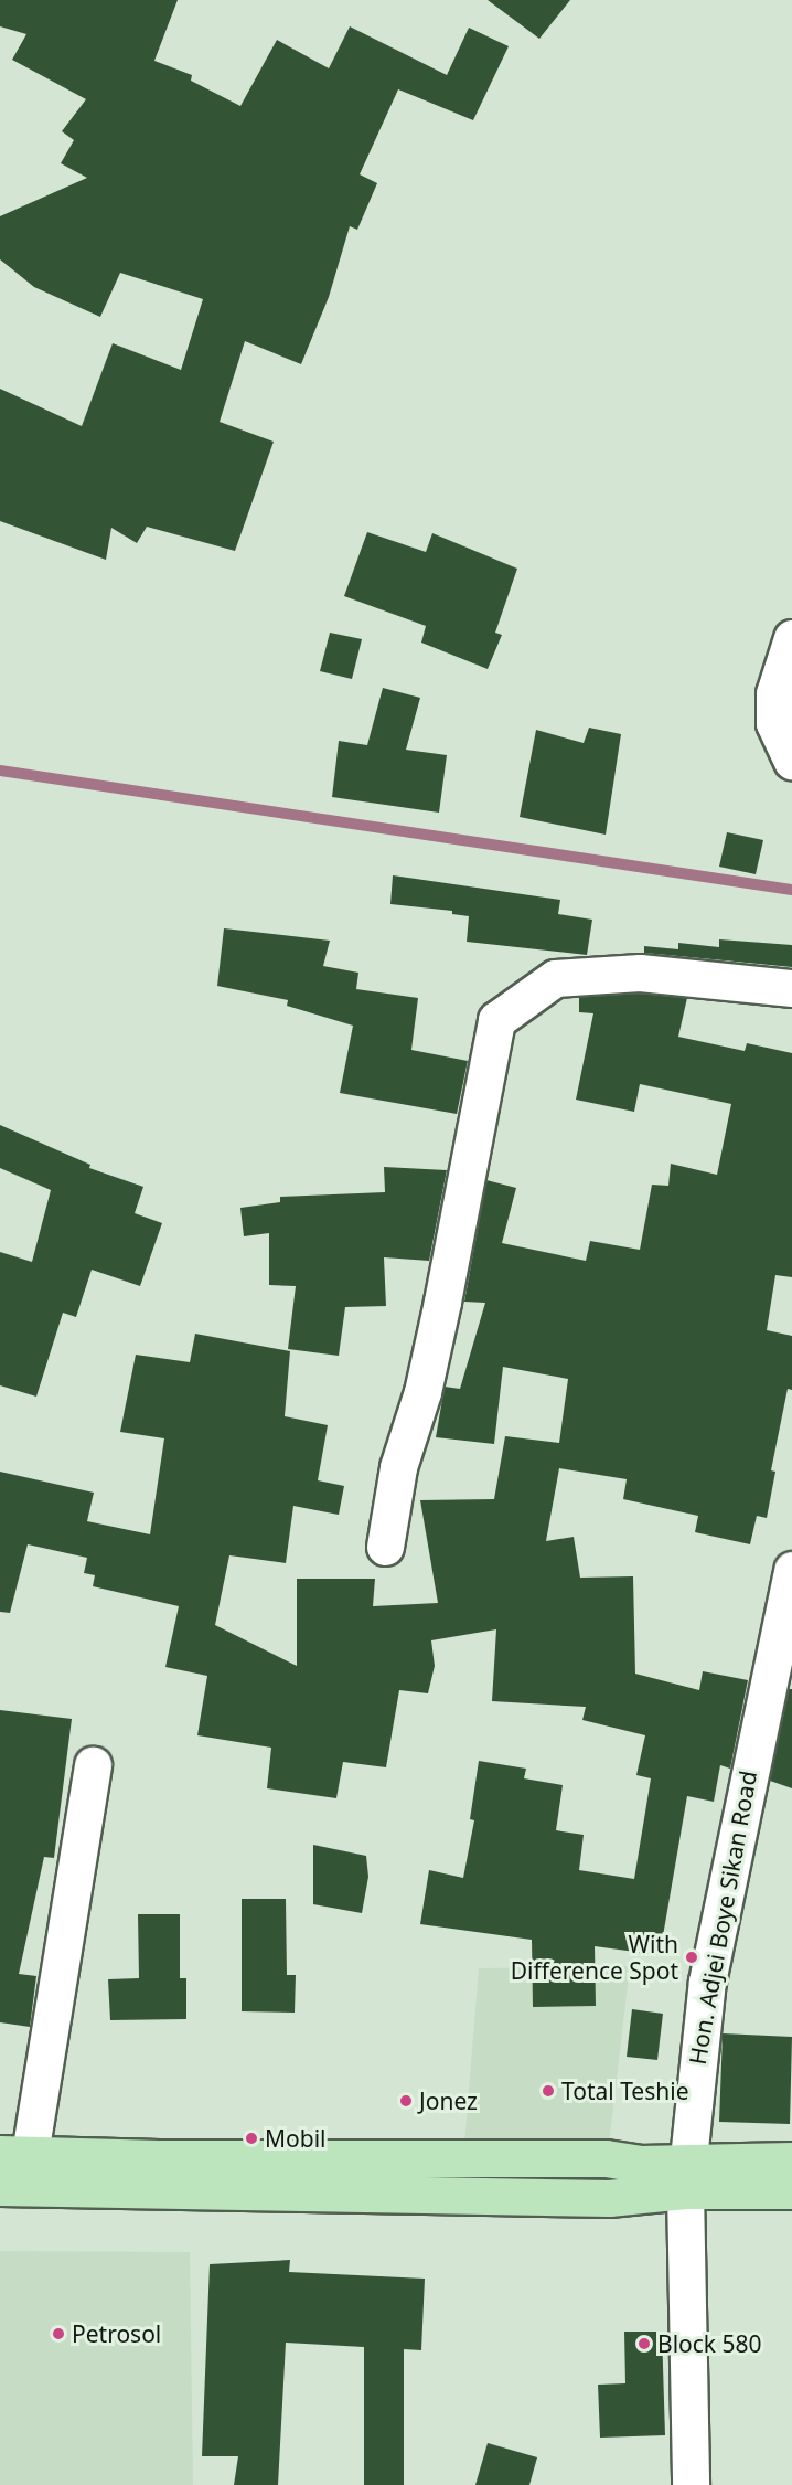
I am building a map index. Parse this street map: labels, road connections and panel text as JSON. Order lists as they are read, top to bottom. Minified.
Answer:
{"streets":{"street":["Hon. Adjei Boye Sikan Road"]},"places":["With Difference Spot","Total Teshie","Jonez","Mobil","Petrosol","Block 580"]}
